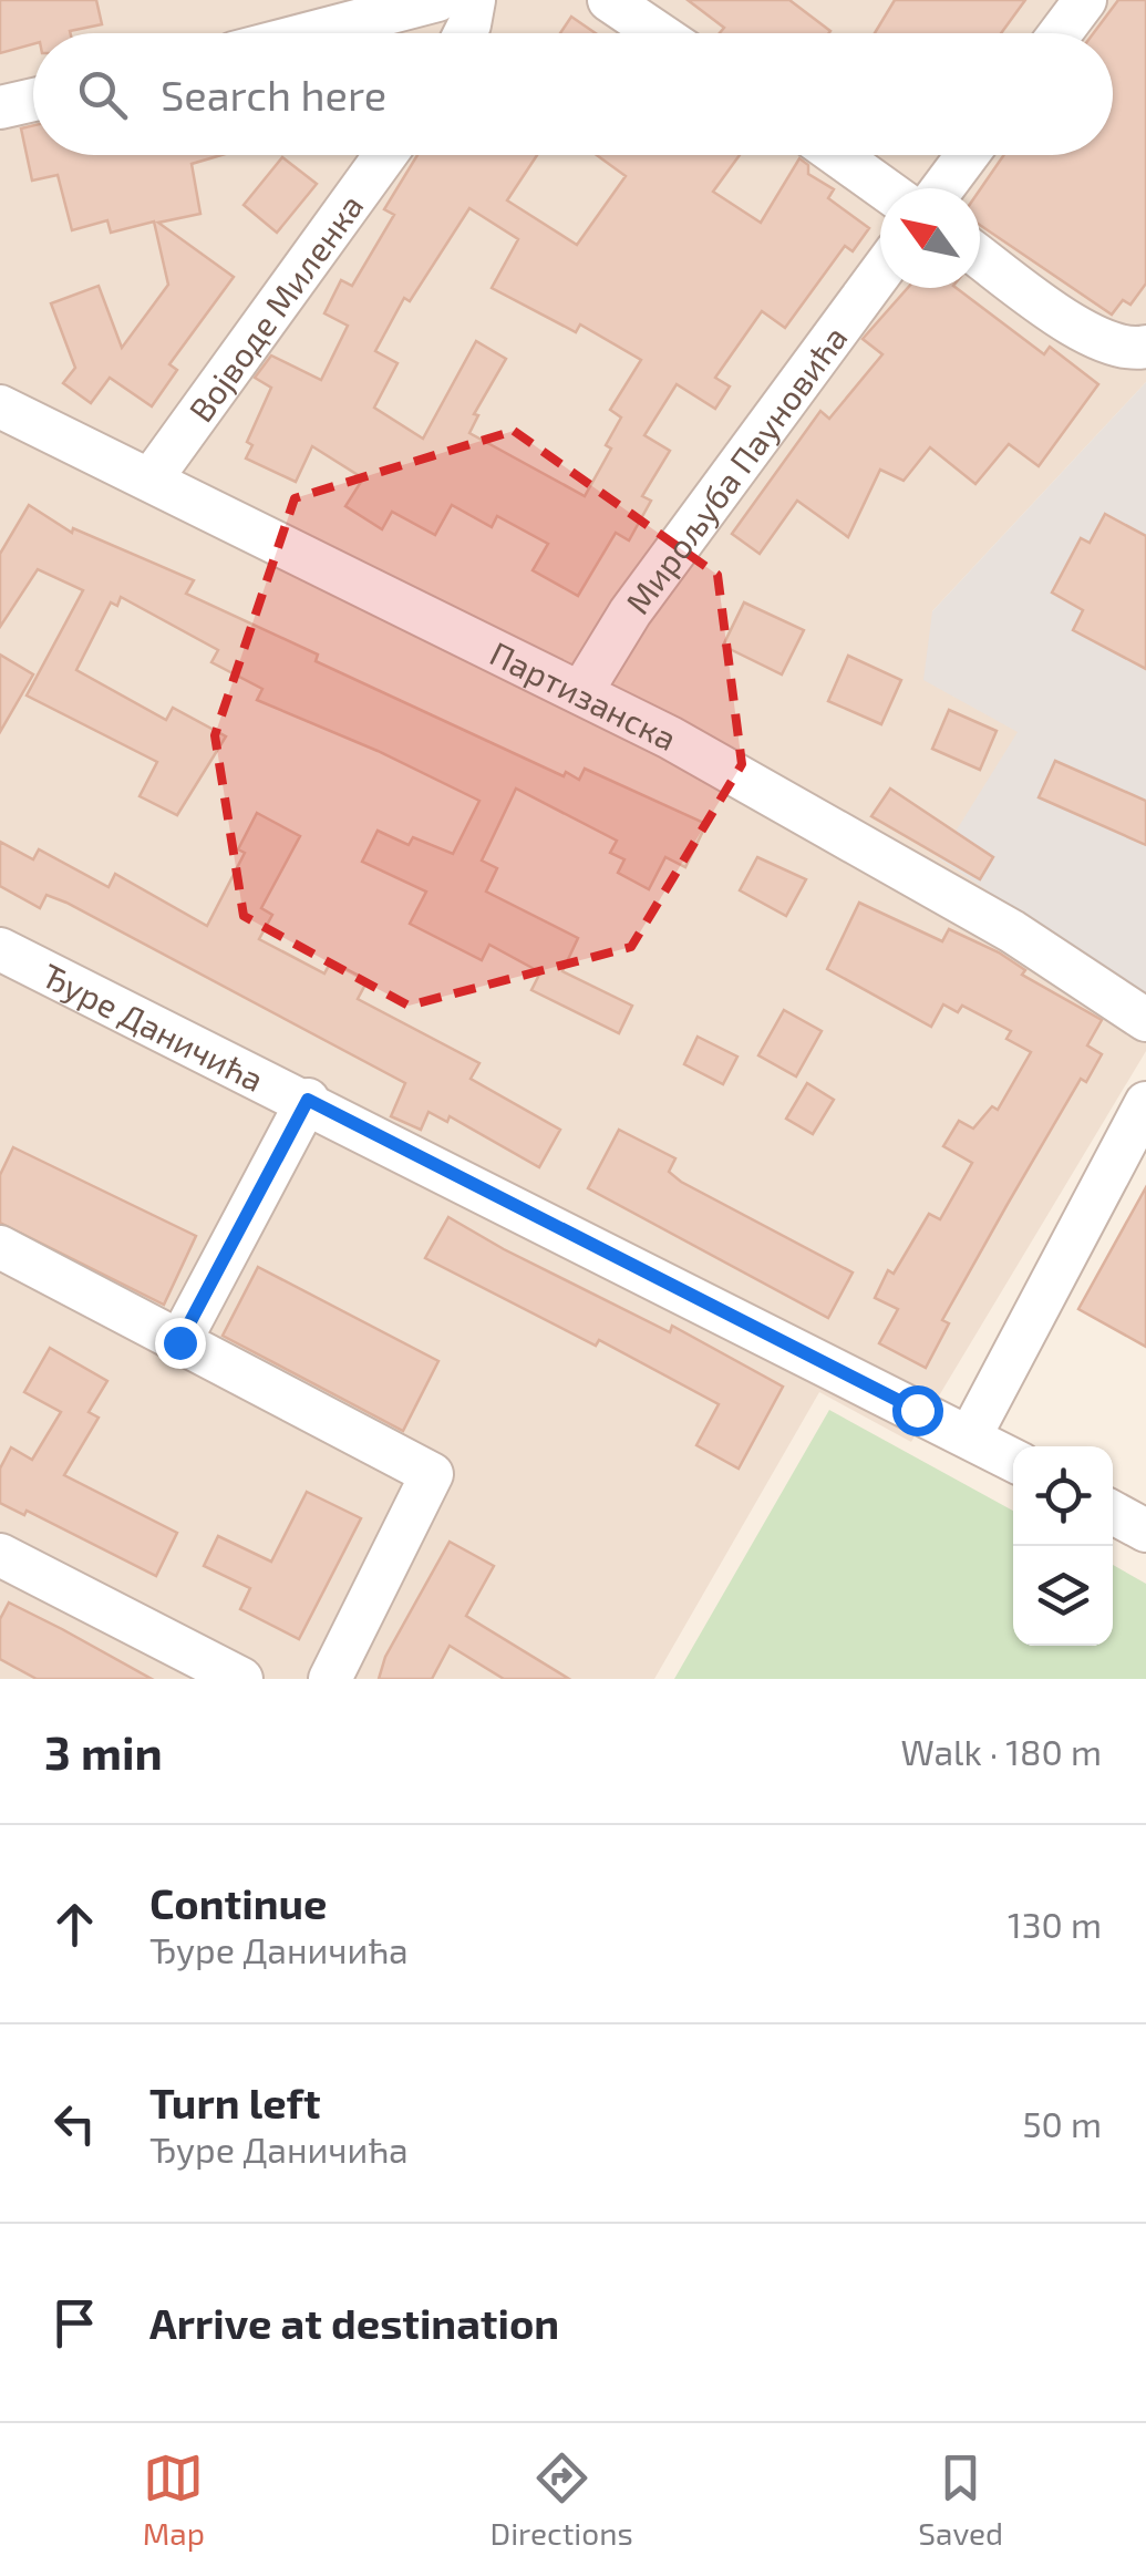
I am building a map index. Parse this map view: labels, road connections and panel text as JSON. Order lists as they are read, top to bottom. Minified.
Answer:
{"streets":{"street":["Војводе Миленка","Мирољуба Пауновића","Партизанска","Ђуре Даничића"]},"crossings":[["Војводе Миленка","Партизанска"],["Мирољуба Пауновића","Партизанска"]],"north":"top left","page":{"search":"Search here","heading":["3 min","Walk · 180 m"],"list":[["Continue","Ђуре Даничића","130 m"],["Turn left","Ђуре Даничића","50 m"],"Arrive at destination"],"nav":["Map","Directions","Saved"]}}
